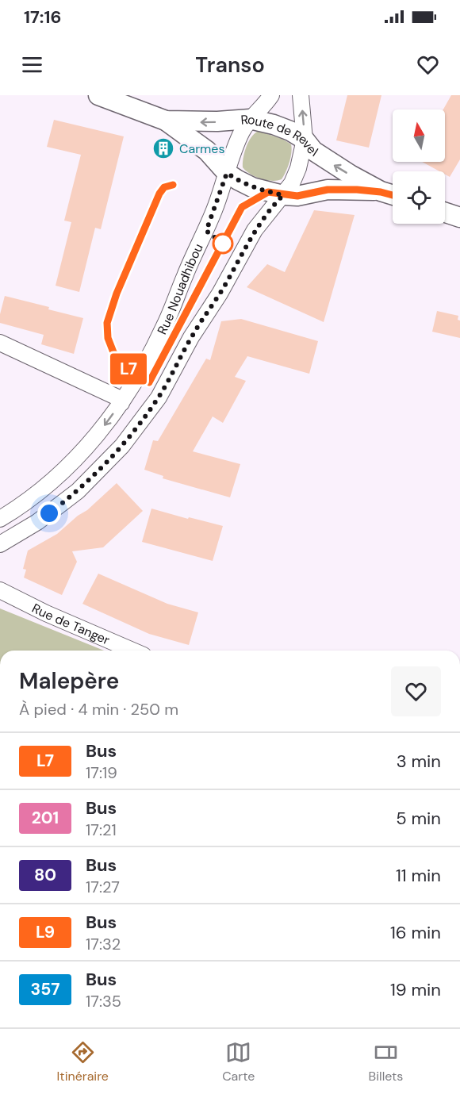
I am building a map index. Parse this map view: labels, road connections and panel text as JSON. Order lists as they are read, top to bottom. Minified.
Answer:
{"streets":{"main road":["Route de Revel"],"street":["Rue Nouadhibou","Rue de Tanger"]},"crossings":[["Route de Revel","Rue Nouadhibou"]],"places":{"building":["Carmes"]},"lines":["bus line L7"],"north":"top","page":{"status":"17:16","header":"Transo","on_map":"L7","heading":["Malepère","À pied · 4 min · 250 m"],"list":[{"mark":"L7","name":"Bus","note":"17:19","value":"3 min"},{"mark":"201","name":"Bus","note":"17:21","value":"5 min"},{"mark":"80","name":"Bus","note":"17:27","value":"11 min"},{"mark":"L9","name":"Bus","note":"17:32","value":"16 min"},{"mark":"357","name":"Bus","note":"17:35","value":"19 min"}],"tabs":["Itinéraire","Carte","Billets"]}}
